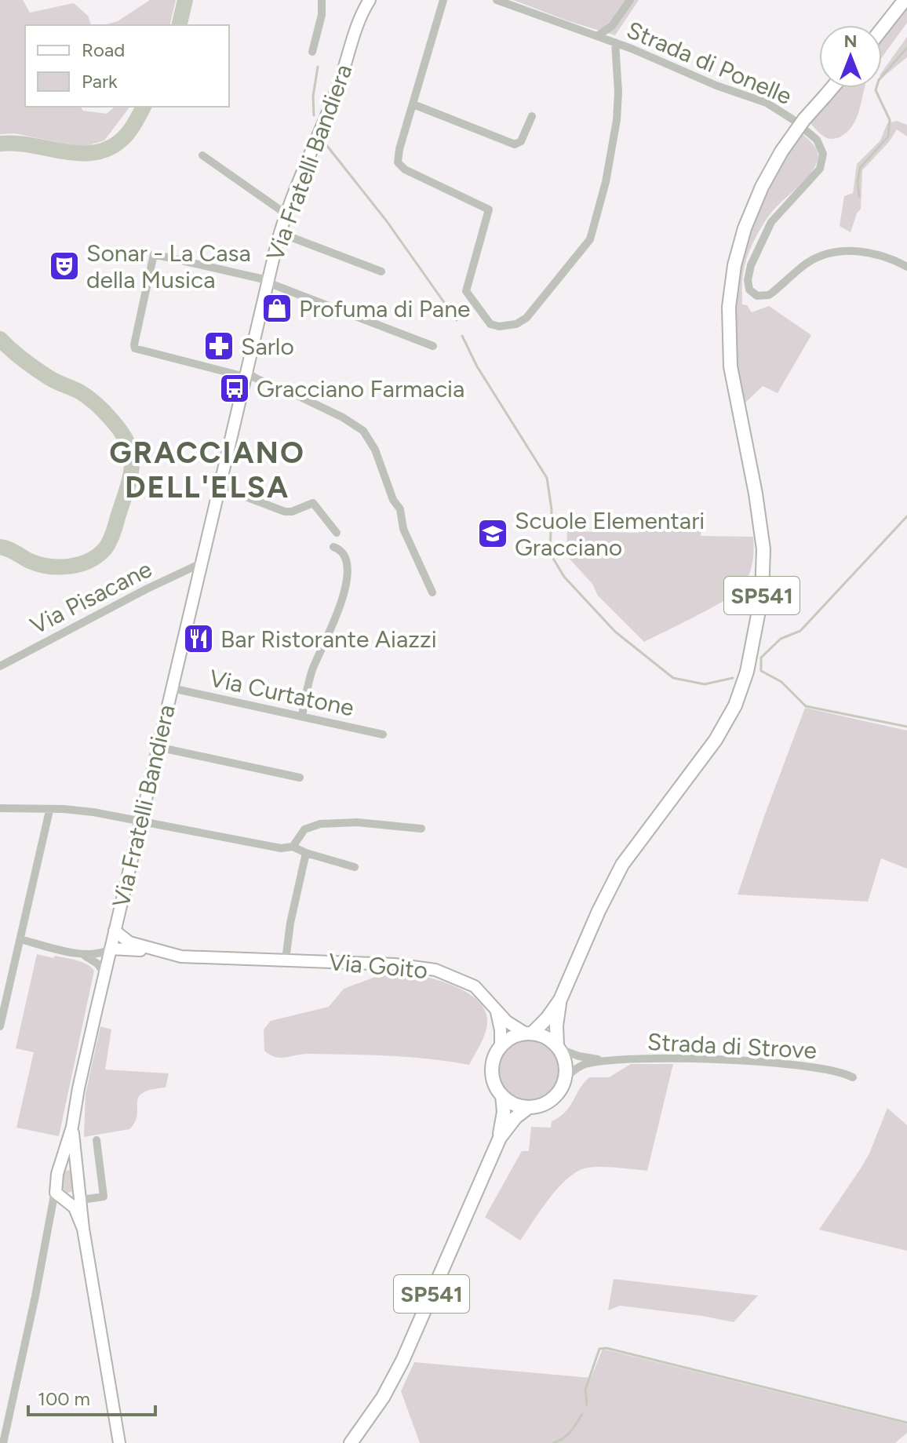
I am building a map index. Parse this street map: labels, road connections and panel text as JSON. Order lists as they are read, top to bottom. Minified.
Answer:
{"streets":{"main road":["Via Fratelli Bandiera","SP541","Via Goito"],"street":["Strada di Ponelle","Via Pisacane","Via Curtatone","Strada di Strove"]},"crossings":[["Via Fratelli Bandiera","Via Pisacane"],["Via Fratelli Bandiera","Via Curtatone"],["Via Fratelli Bandiera","Via Goito"],["SP541","Via Goito"],["SP541","Strada di Strove"],["Via Goito","Strada di Strove"]],"districts":["GRACCIANO DELL'ELSA"],"places":{"theatre":["Sonar - La Casa della Musica"],"shop":["Profuma di Pane"],"pharmacy":["Sarlo"],"bus stop":["Gracciano Farmacia"],"school or university":["Scuole Elementari Gracciano"],"restaurant":["Bar Ristorante Aiazzi"]},"legend":["Road","Park"],"scale_bar":"100 m","north":"top"}
